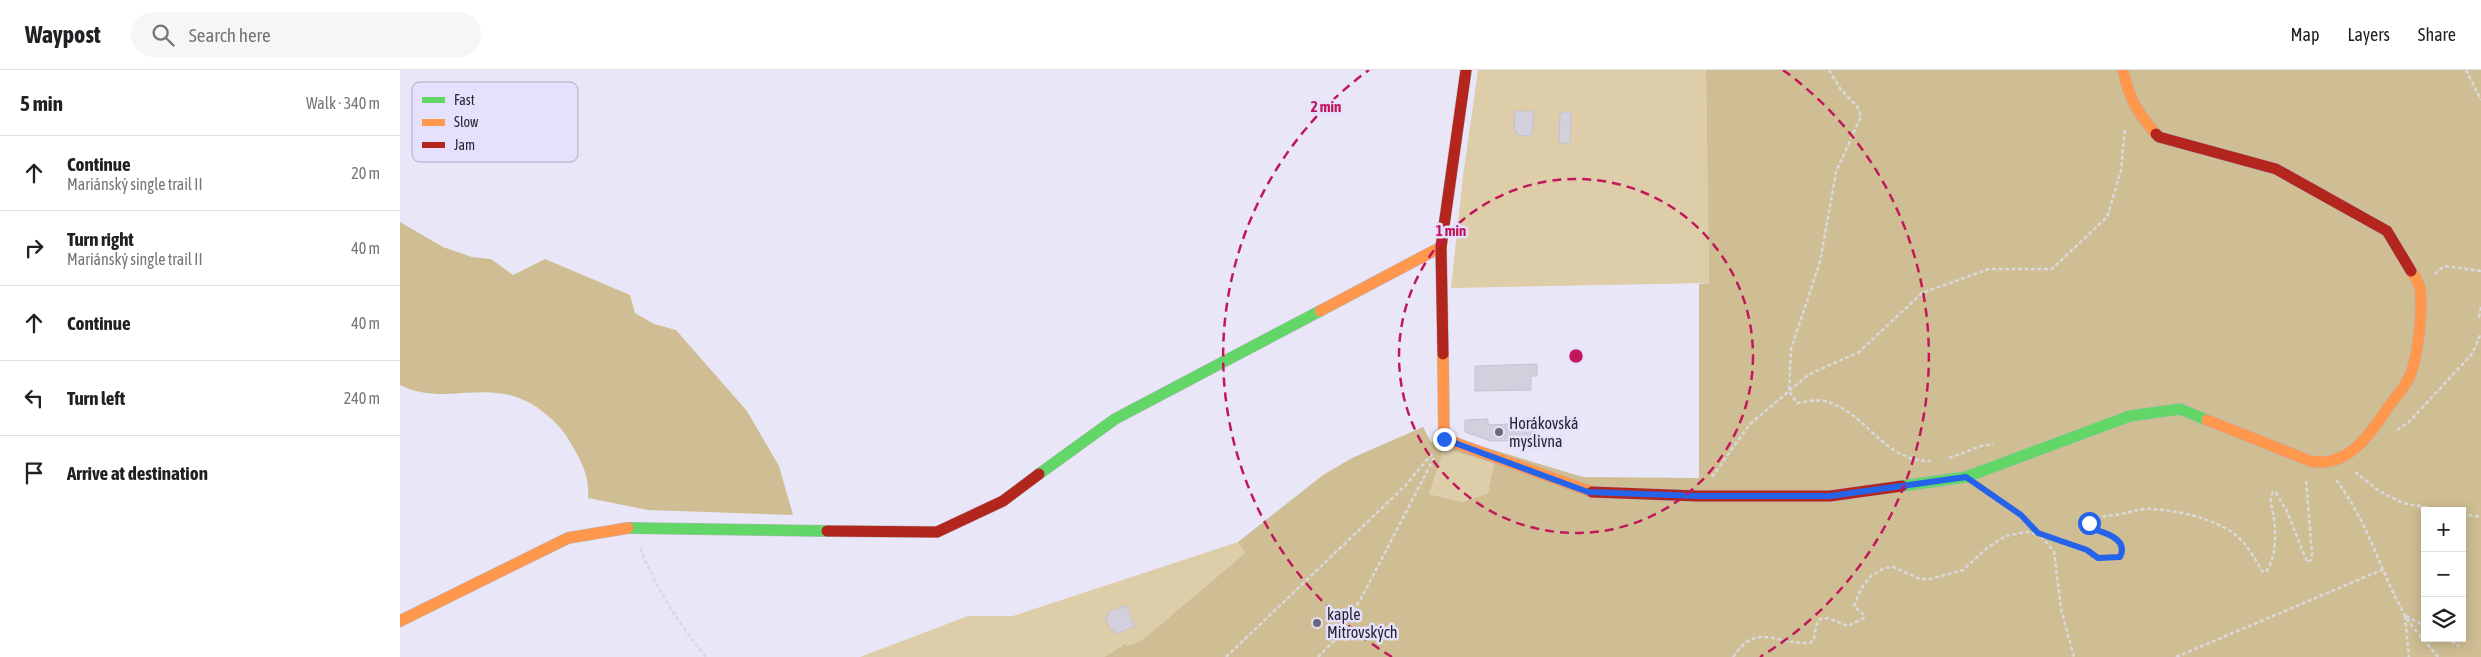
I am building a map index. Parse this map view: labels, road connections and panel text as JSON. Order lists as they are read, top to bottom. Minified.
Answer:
{"places":["Horákovská myslivna","kaple Mitrovských"],"legend":["Fast","Slow","Jam"],"page":{"header":"Waypost","search":"Search here","nav":["Map","Layers","Share"],"heading":["5 min","Walk · 340 m"],"list":[["Continue","Mariánský single trail II","20 m"],["Turn right","Mariánský single trail II","40 m"],["Continue","40 m"],["Turn left","240 m"],"Arrive at destination"],"map_buttons":["+","−"]},"rings":["2 min","1 min"]}
